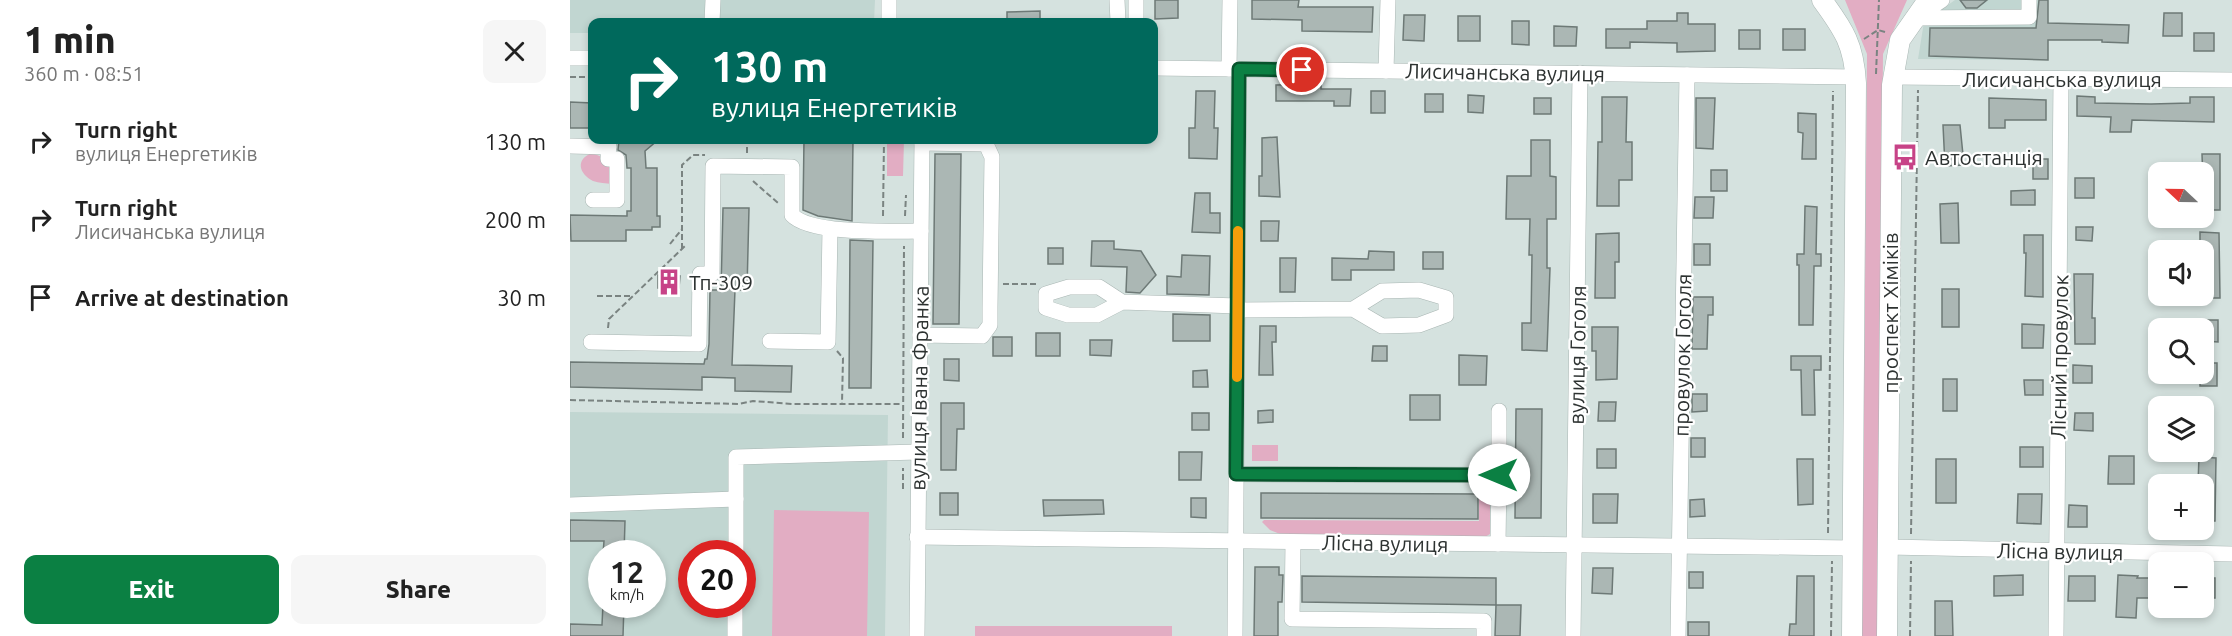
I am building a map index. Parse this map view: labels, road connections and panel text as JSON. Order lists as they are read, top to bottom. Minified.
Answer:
{"streets":{"main road":["проспект Хіміків"],"street":["Лисичанська вулиця","вулиця Гоголя","провулок Гоголя","Лісний провулок","вулиця Івана Франка","Лісна вулиця"]},"crossings":[["Лисичанська вулиця","проспект Хіміків"],["Лисичанська вулиця","вулиця Гоголя"],["Лисичанська вулиця","провулок Гоголя"],["Лисичанська вулиця","Лісний провулок"],["проспект Хіміків","Лісна вулиця"],["вулиця Гоголя","Лісна вулиця"],["провулок Гоголя","Лісна вулиця"],["Лісний провулок","Лісна вулиця"],["вулиця Івана Франка","Лісна вулиця"]],"places":{"bus stop":["Автостанція"],"building":["Тп-309"]},"north":"left","page":{"heading":["1 min","360 m · 08:51"],"turn":["130 m","вулиця Енергетиків"],"list":[{"name":"Turn right","note":"вулиця Енергетиків","value":"130 m"},{"name":"Turn right","note":"Лисичанська вулиця","value":"200 m"},{"name":"Arrive at destination","value":"30 m"}],"map_buttons":["+","−"],"speed":"12 km/h","limit":"20","buttons":["Exit","Share"]}}
